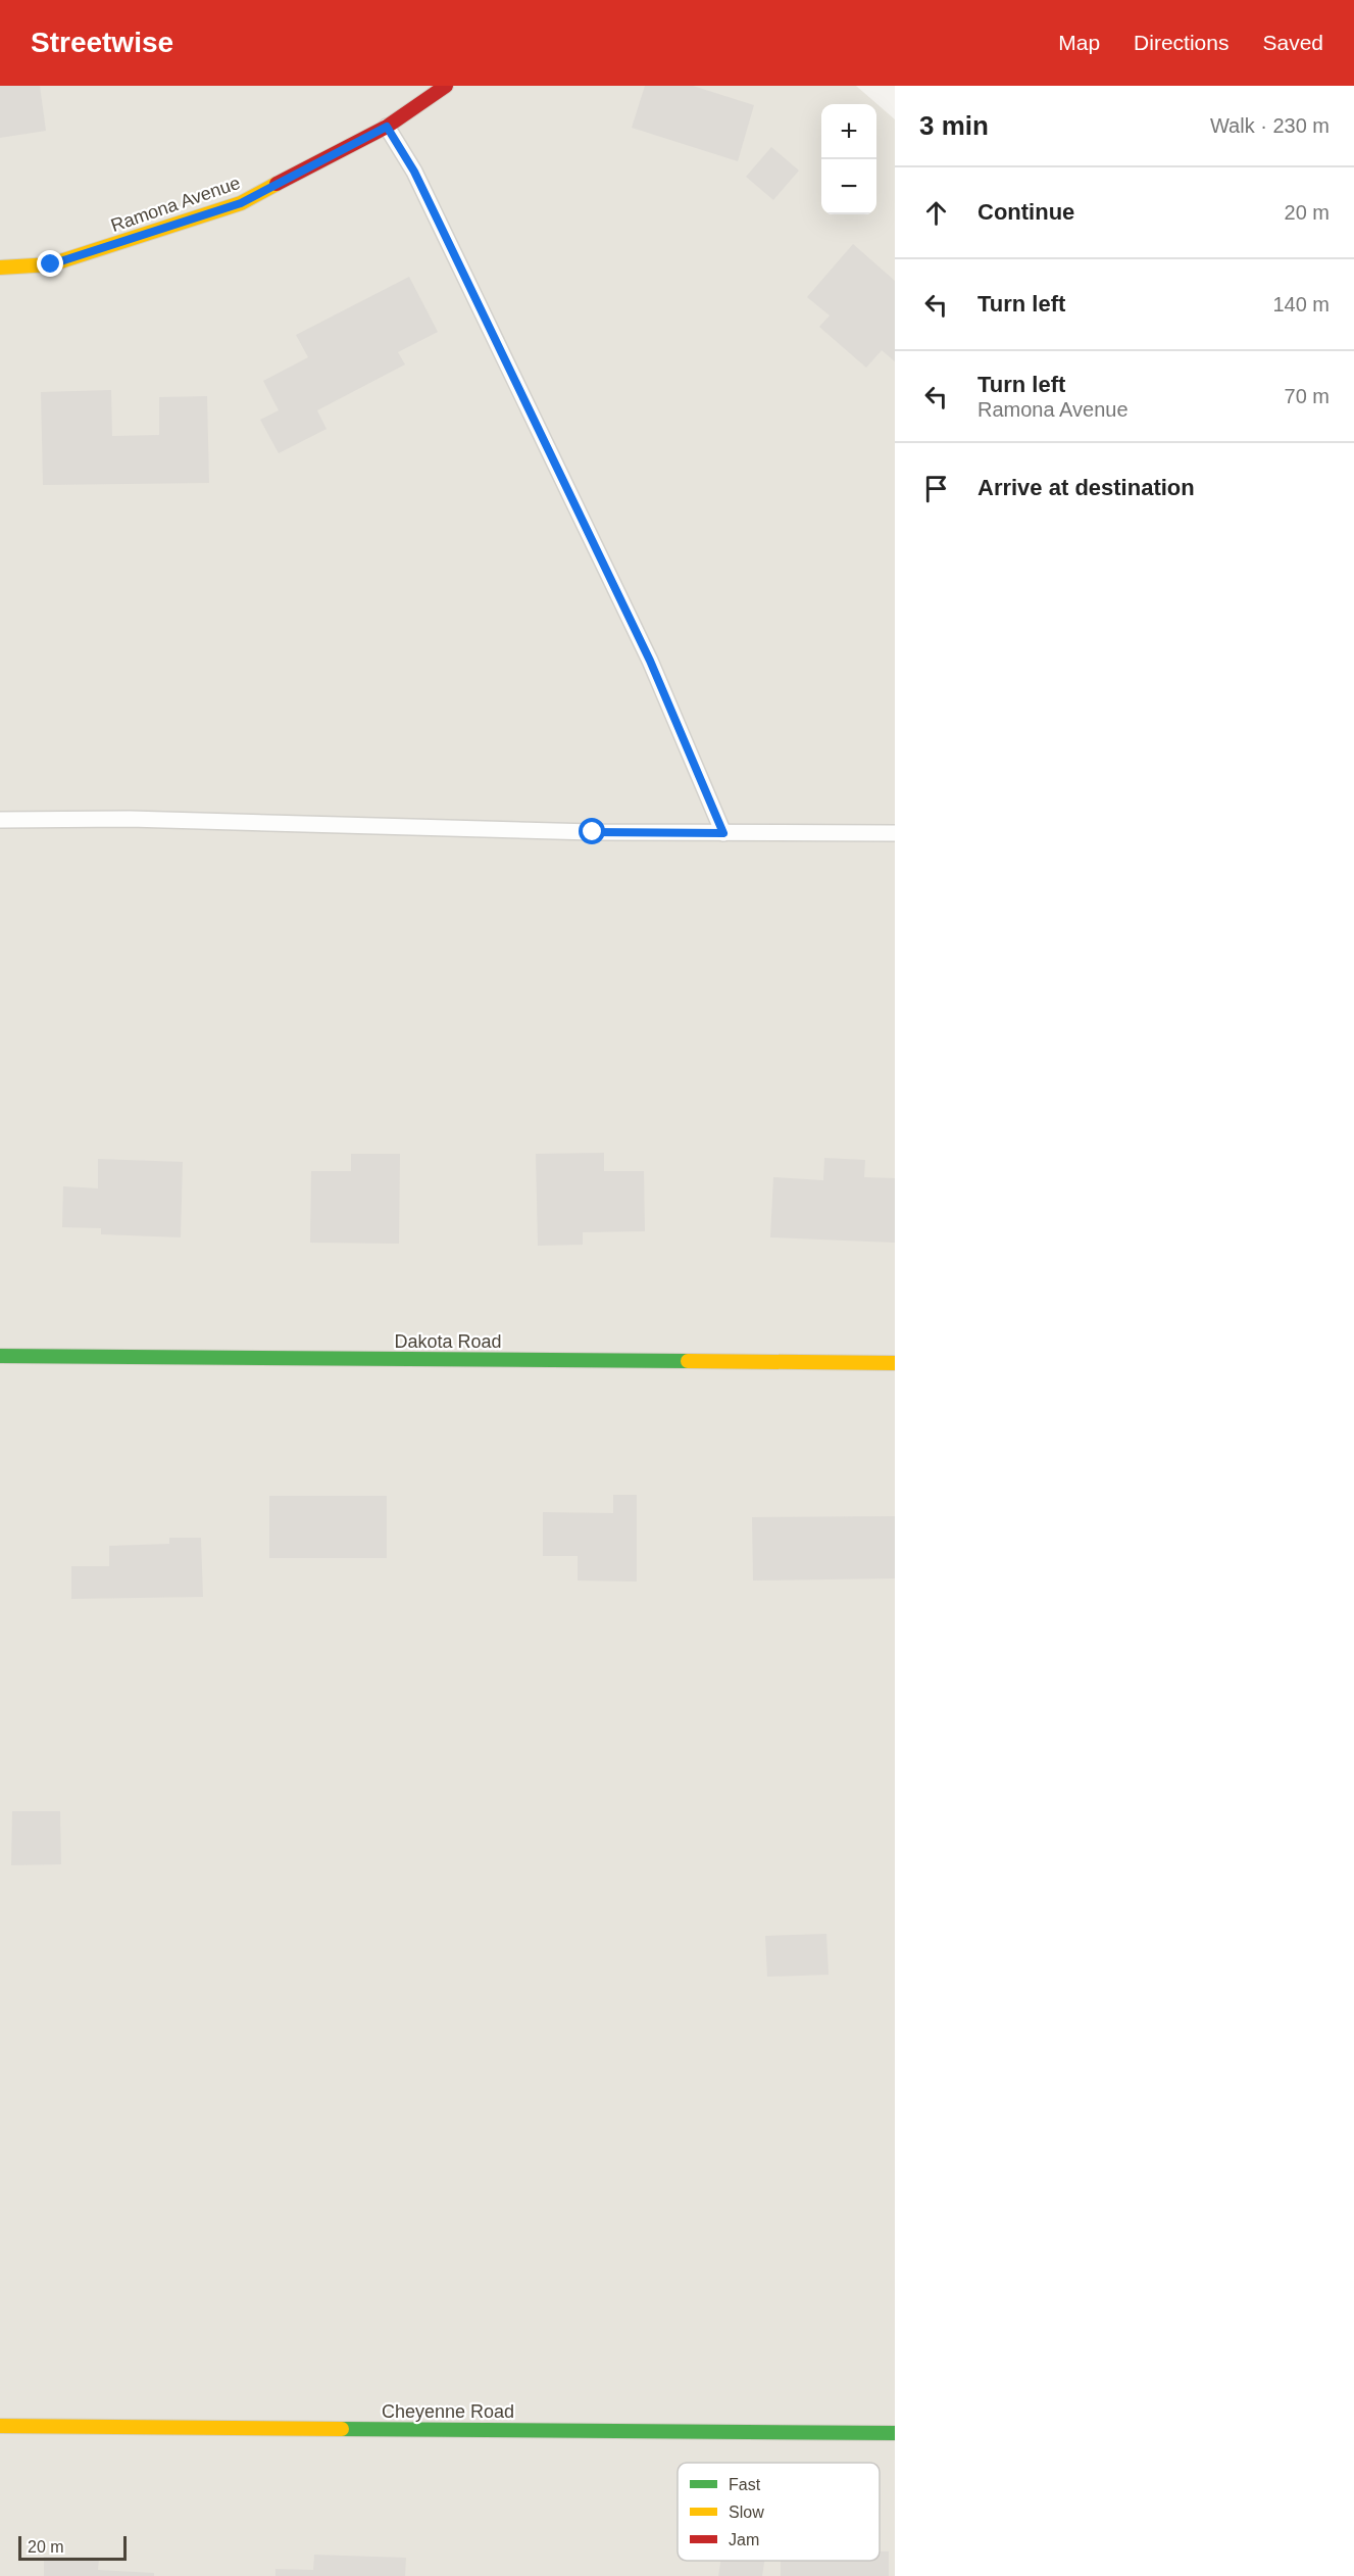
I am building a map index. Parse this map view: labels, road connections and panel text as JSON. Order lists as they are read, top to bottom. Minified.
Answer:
{"streets":{"street":["Ramona Avenue","Dakota Road","Cheyenne Road"]},"legend":["Fast","Slow","Jam"],"scale_bar":"20 m","page":{"header":"Streetwise","nav":["Map","Directions","Saved"],"heading":["3 min","Walk · 230 m"],"map_buttons":["+","−"],"list":[["Continue","20 m"],["Turn left","140 m"],["Turn left","Ramona Avenue","70 m"],"Arrive at destination"],"scale":"20 m"}}
